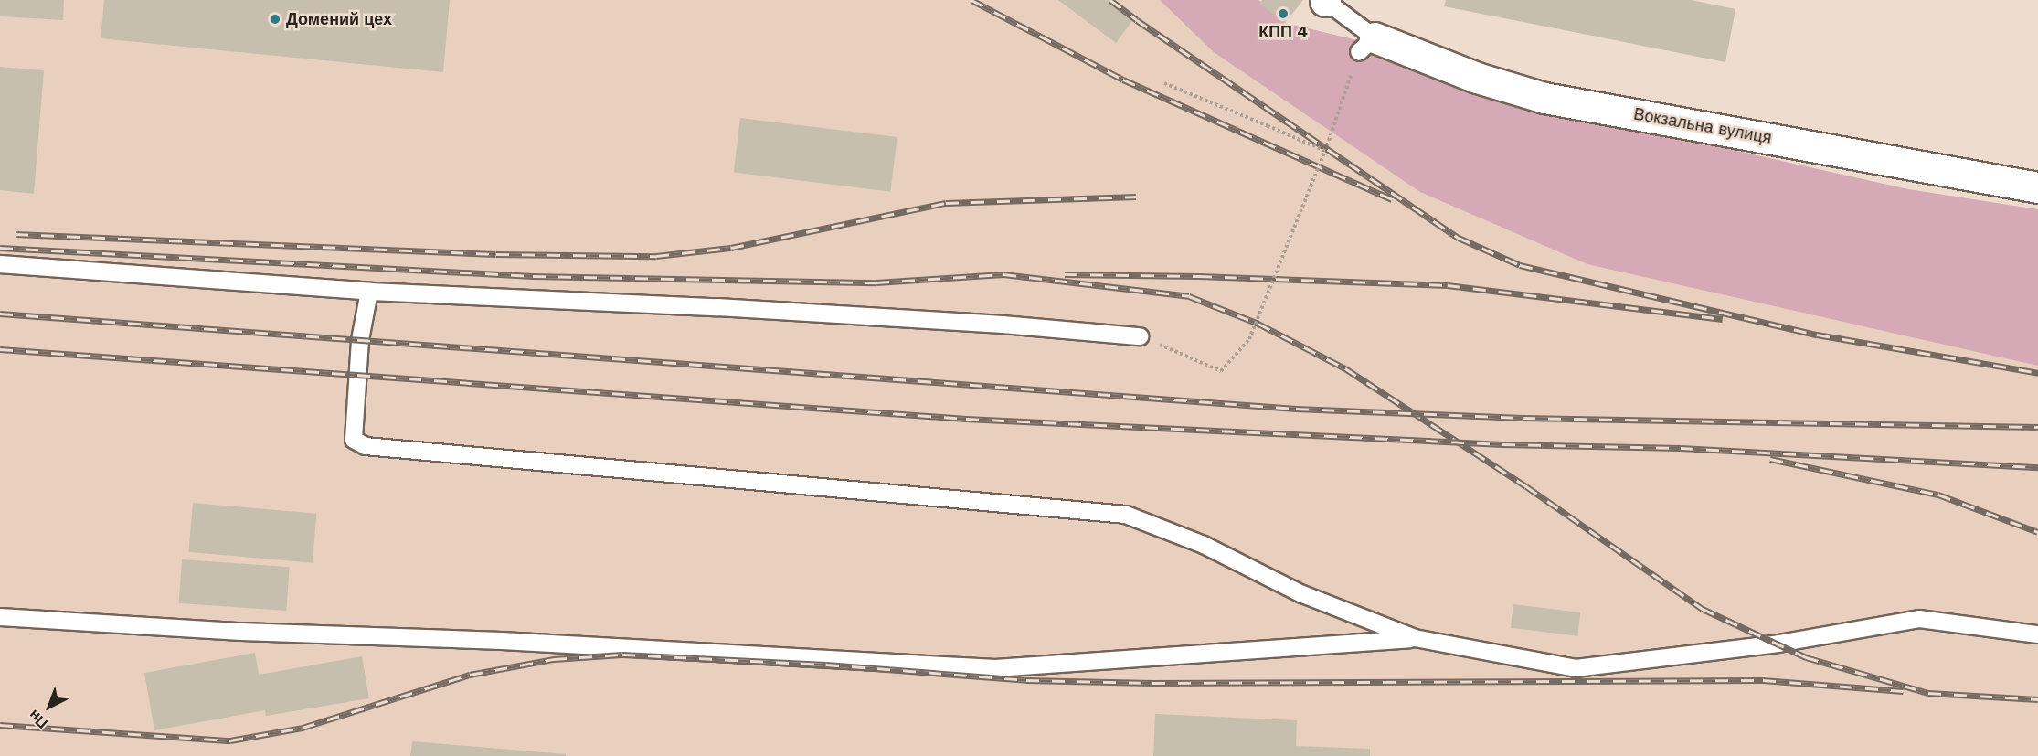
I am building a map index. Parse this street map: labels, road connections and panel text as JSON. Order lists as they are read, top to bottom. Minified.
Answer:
{"streets":{"street":["Вокзальна вулиця"]},"places":["КПП 4","Домений цех"],"north":"bottom left"}
